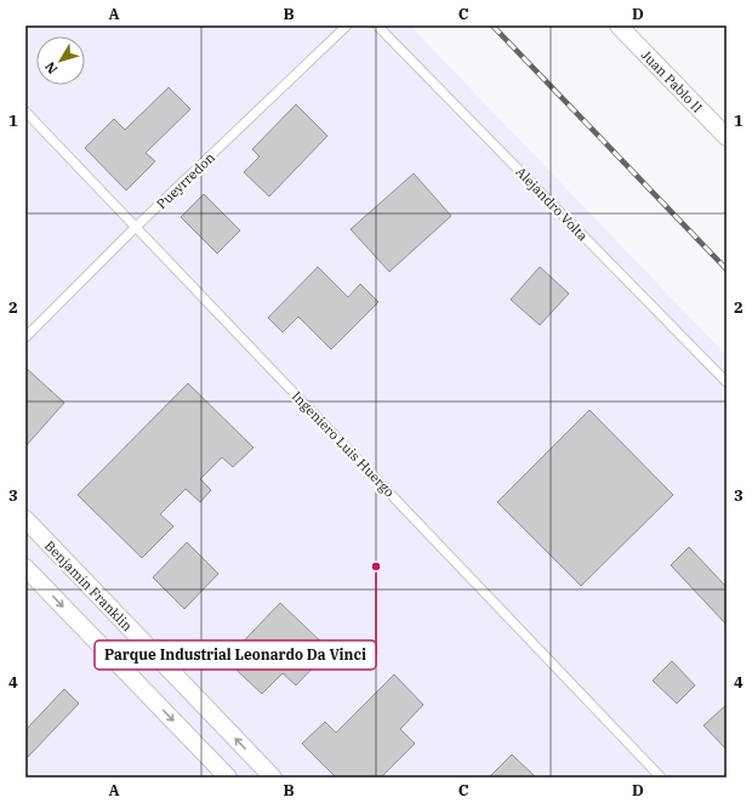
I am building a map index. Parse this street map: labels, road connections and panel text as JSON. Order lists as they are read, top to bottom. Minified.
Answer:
{"streets":{"street":["Juan Pablo II","Benjamín Franklin"],"lane":["Pueyrredon","Alejandro Volta","Ingeniero Luis Huergo"]},"crossings":[["Pueyrredon","Ingeniero Luis Huergo"]],"places":["Parque Industrial Leonardo Da Vinci"],"north":"bottom left","grid":{"columns":["A","B","C","D"],"rows":["1","2","3","4"]}}
